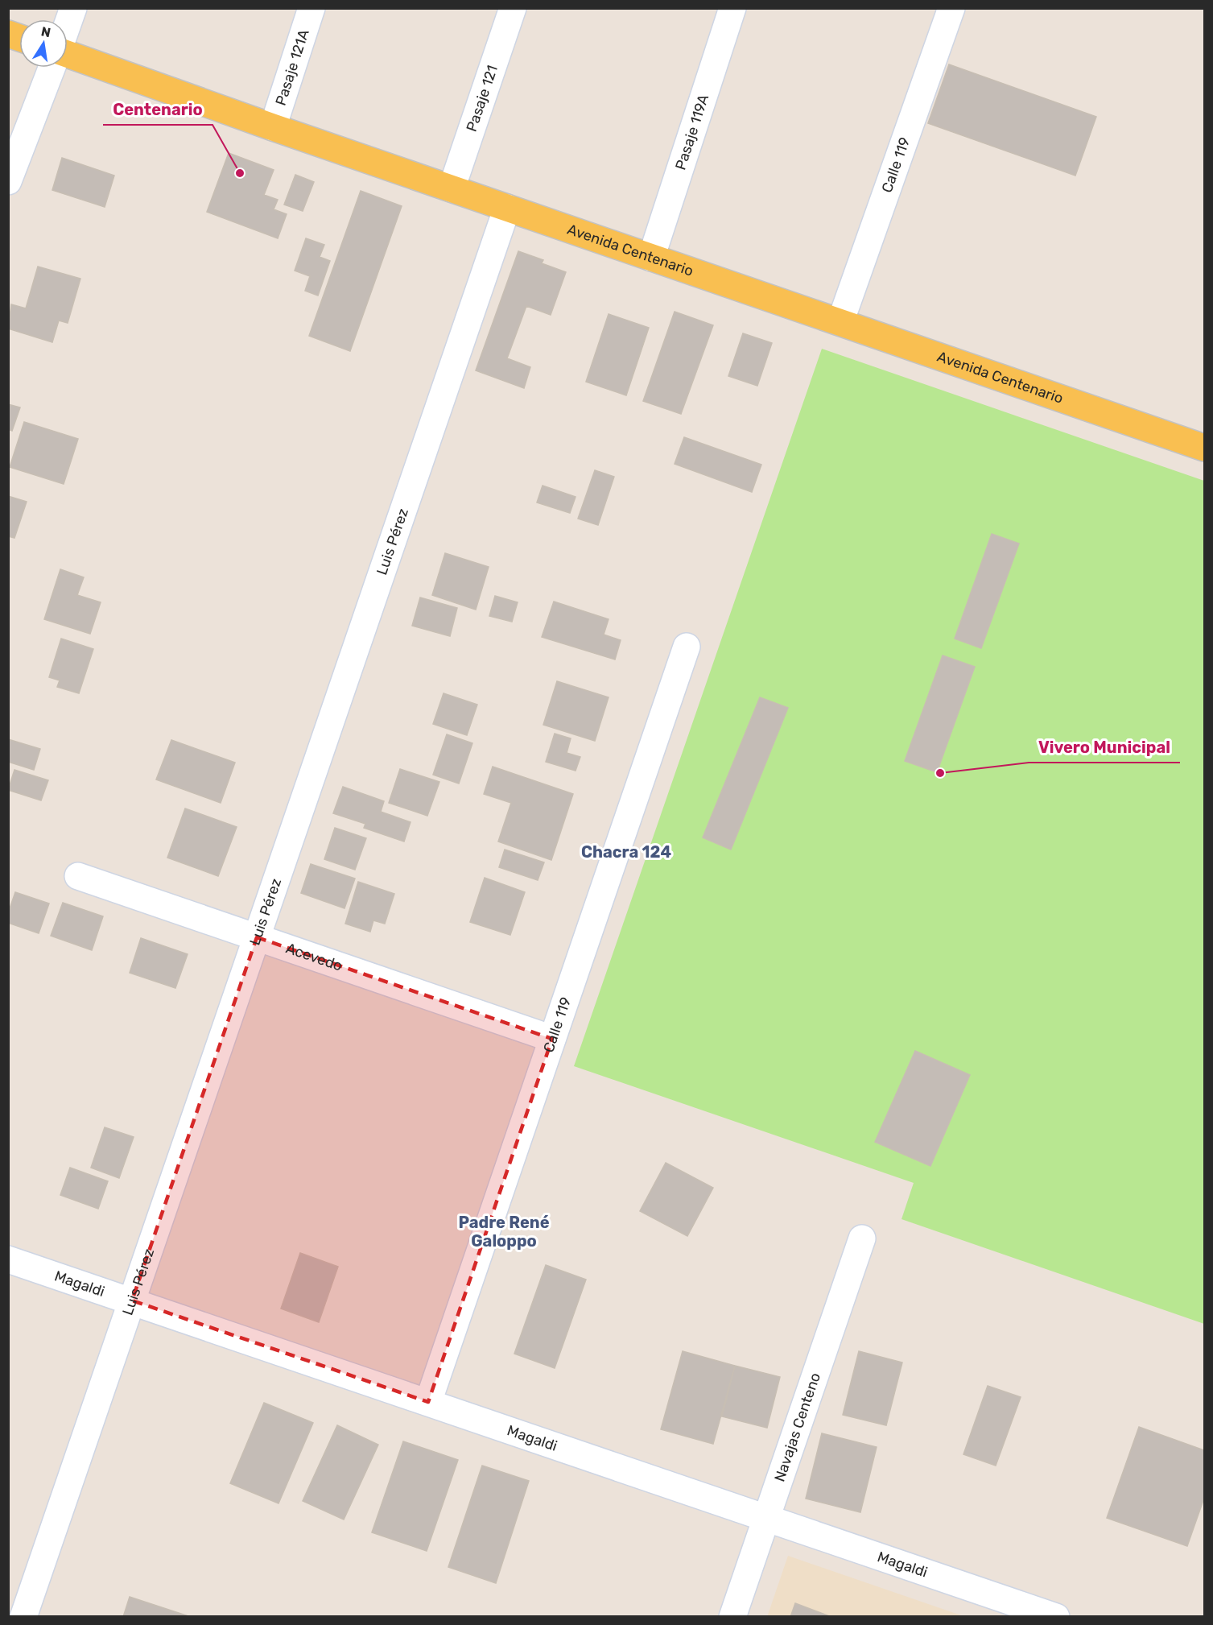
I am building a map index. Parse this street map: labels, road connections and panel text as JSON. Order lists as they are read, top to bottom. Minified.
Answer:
{"streets":{"main road":["Avenida Centenario"],"street":["Pasaje 121A","Pasaje 121","Pasaje 119A","Calle 119","Luis Pérez","Acevedo","Magaldi","Navajas Centeno"]},"crossings":[["Pasaje 121A","Avenida Centenario"],["Pasaje 121","Avenida Centenario"],["Pasaje 119A","Avenida Centenario"],["Calle 119","Avenida Centenario"],["Calle 119","Acevedo"],["Calle 119","Magaldi"],["Avenida Centenario","Luis Pérez"],["Luis Pérez","Acevedo"],["Luis Pérez","Magaldi"],["Magaldi","Navajas Centeno"]],"districts":["Chacra 124","Padre René Galoppo"],"places":["Centenario","Vivero Municipal"],"north":"top"}
